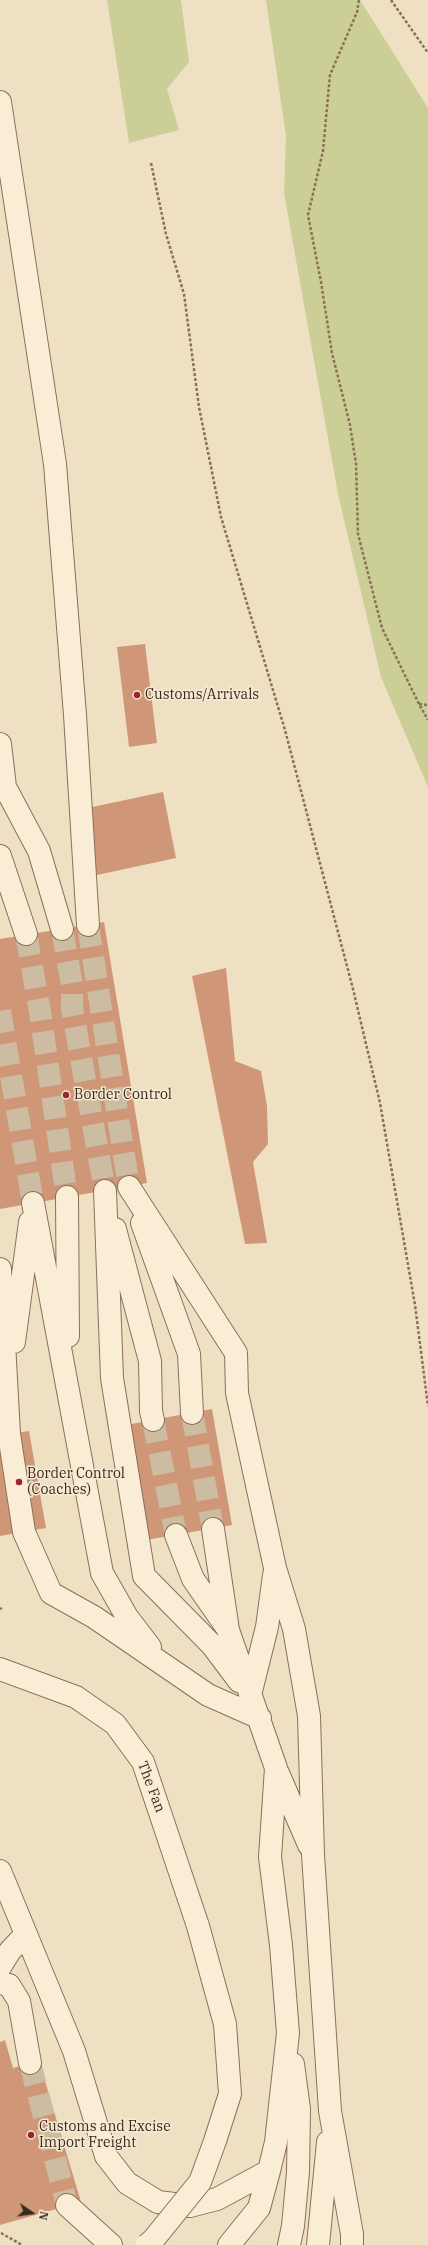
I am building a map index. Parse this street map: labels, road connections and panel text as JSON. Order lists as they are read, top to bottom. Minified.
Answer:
{"streets":{"lane":["The Fan"]},"places":["Customs/Arrivals","Border Control","Border Control (Coaches)","Customs and Excise Import Freight"],"north":"right"}
